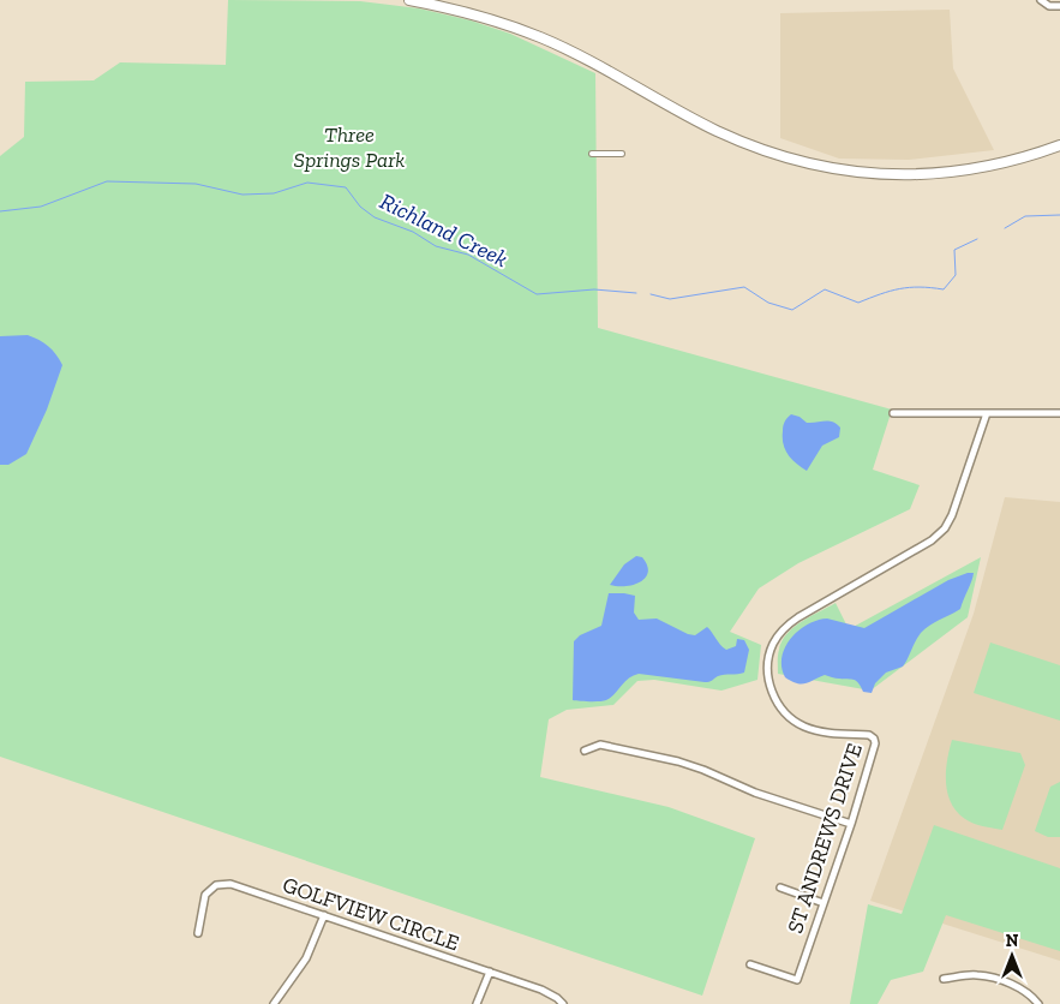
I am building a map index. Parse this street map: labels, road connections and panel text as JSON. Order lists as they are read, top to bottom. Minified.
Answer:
{"streets":{"street":["ST ANDREWS DRIVE","GOLFVIEW CIRCLE"]},"water":["Richland Creek"],"parks":["Three Springs Park"],"north":"top"}
